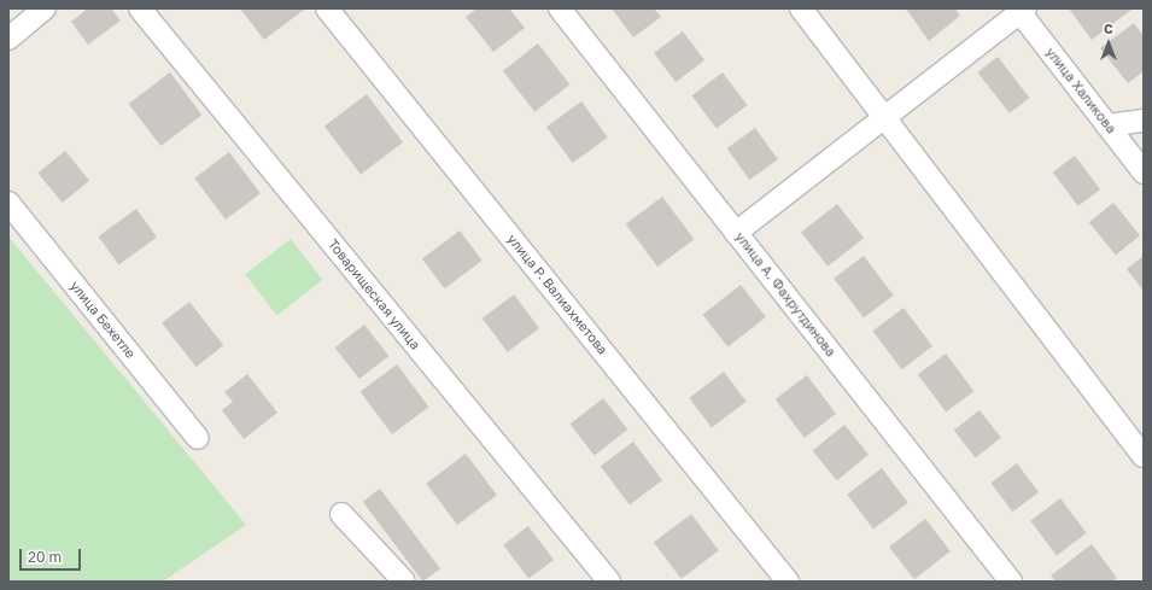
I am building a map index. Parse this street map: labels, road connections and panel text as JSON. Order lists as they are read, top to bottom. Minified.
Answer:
{"streets":{"street":["улица Халикова","Товарищеская улица","улица Р. Валиахметова","улица А. Фахрутдинова","улица Бехетле"]},"scale_bar":"20 m","north":"top"}
